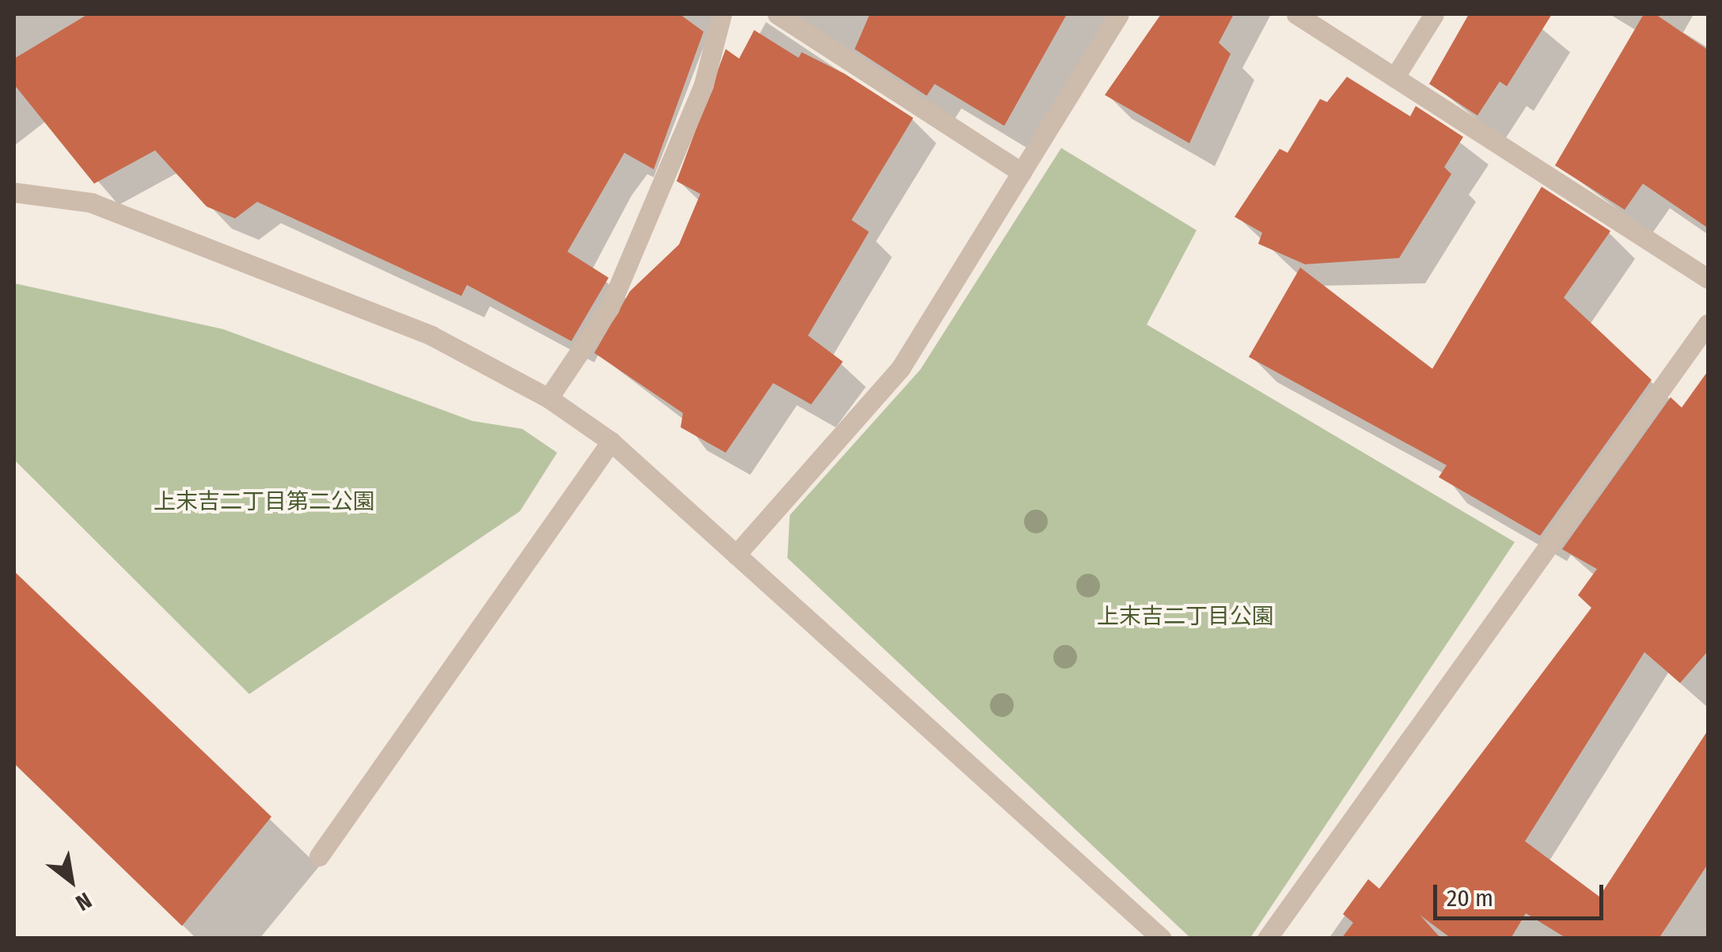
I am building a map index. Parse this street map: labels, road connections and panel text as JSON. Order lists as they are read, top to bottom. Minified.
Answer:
{"parks":["上末吉二丁目第二公園","上末吉二丁目公園"],"scale_bar":"20 m","north":"bottom right"}
